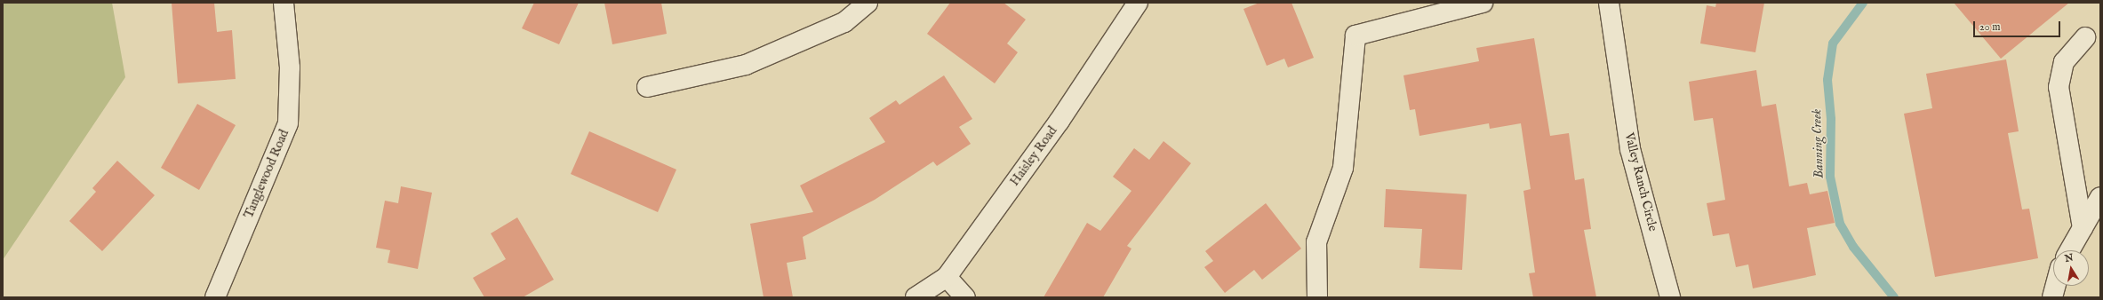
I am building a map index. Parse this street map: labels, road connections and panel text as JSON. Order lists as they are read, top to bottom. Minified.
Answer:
{"streets":{"street":["Haisley Road","Tanglewood Road","Valley Ranch Circle"]},"water":["Banning Creek"],"scale_bar":"20 m","north":"top"}
